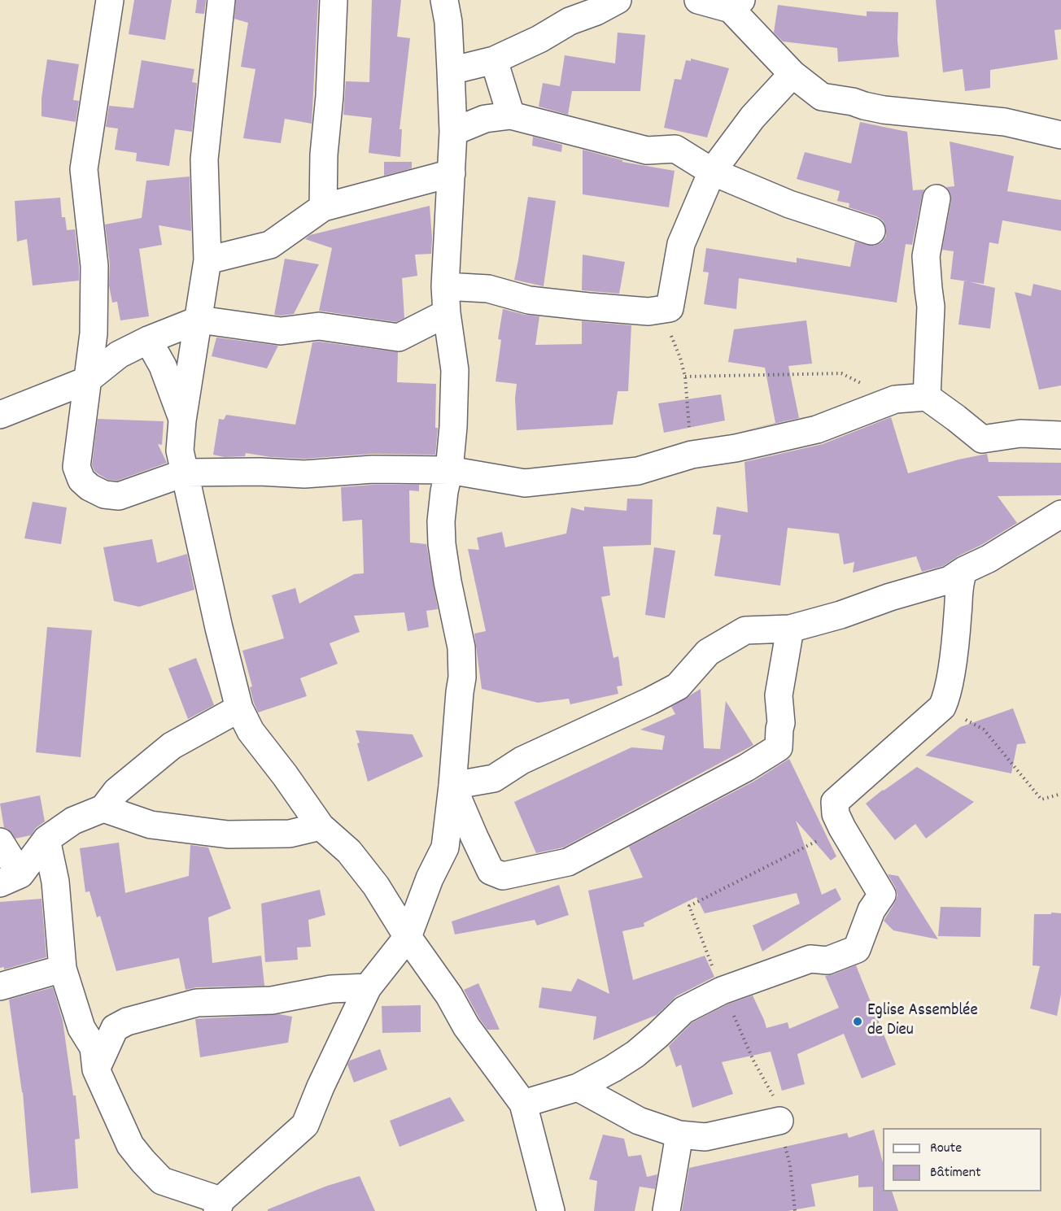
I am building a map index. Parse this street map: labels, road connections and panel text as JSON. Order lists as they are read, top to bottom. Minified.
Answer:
{"places":["Eglise Assemblée de Dieu"],"legend":["Route","Bâtiment"]}
